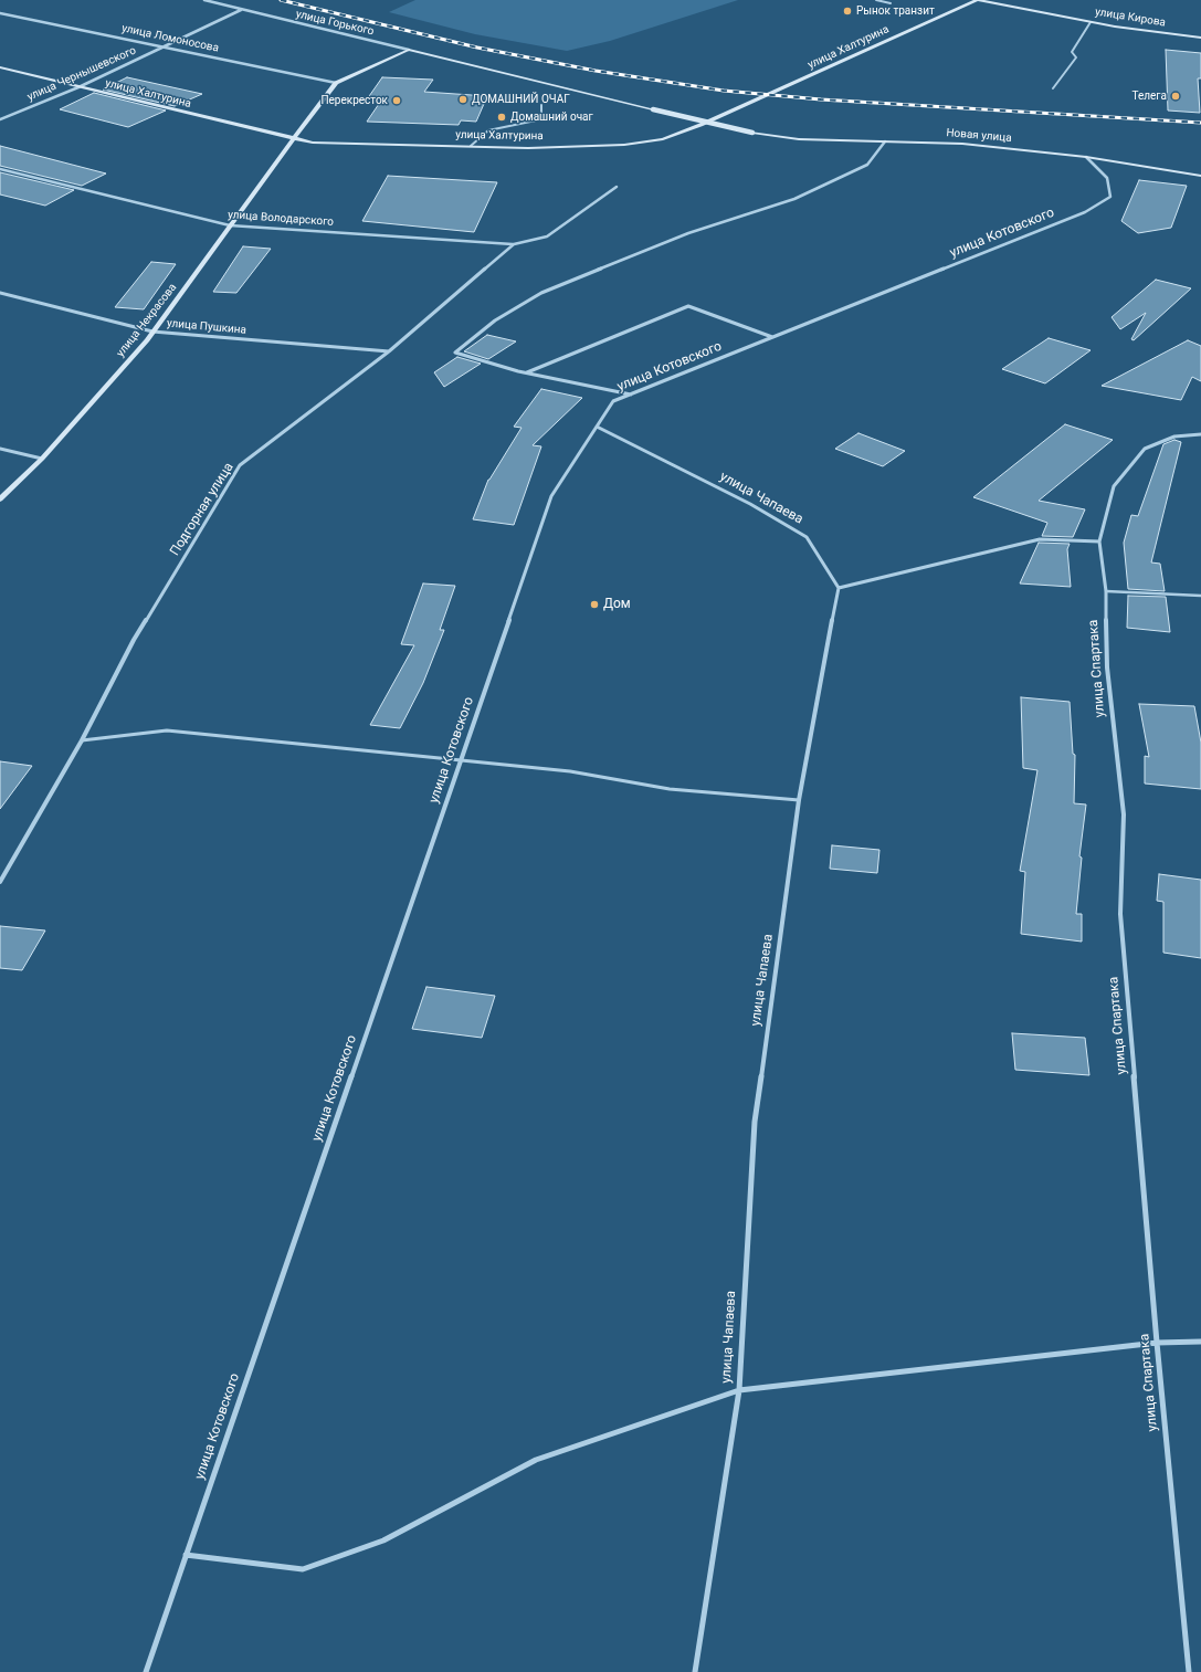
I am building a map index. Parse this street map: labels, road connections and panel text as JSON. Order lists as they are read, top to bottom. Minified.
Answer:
{"streets":{"main road":["улица Кирова","улица Халтурина","Новая улица","улица Некрасова"],"street":["улица Горького","улица Ломоносова","улица Чернышевского","улица Володарского","улица Котовского","улица Пушкина","улица Чапаева","Подгорная улица","улица Спартака"]},"crossings":[["улица Кирова","улица Халтурина"],["улица Горького","улица Чернышевского"],["улица Горького","Новая улица"],["улица Ломоносова","улица Чернышевского"],["улица Ломоносова","улица Некрасова"],["улица Халтурина","улица Чернышевского"],["улица Халтурина","улица Некрасова"],["Новая улица","улица Котовского"],["улица Володарского","улица Некрасова"],["улица Володарского","Подгорная улица"],["улица Котовского","улица Чапаева"],["улица Некрасова","улица Пушкина"],["улица Пушкина","Подгорная улица"]],"places":["Рынок транзит","Телега","ДОМАШНИЙ ОЧАГ","Перекресток","Домашний очаг","Дом"]}
